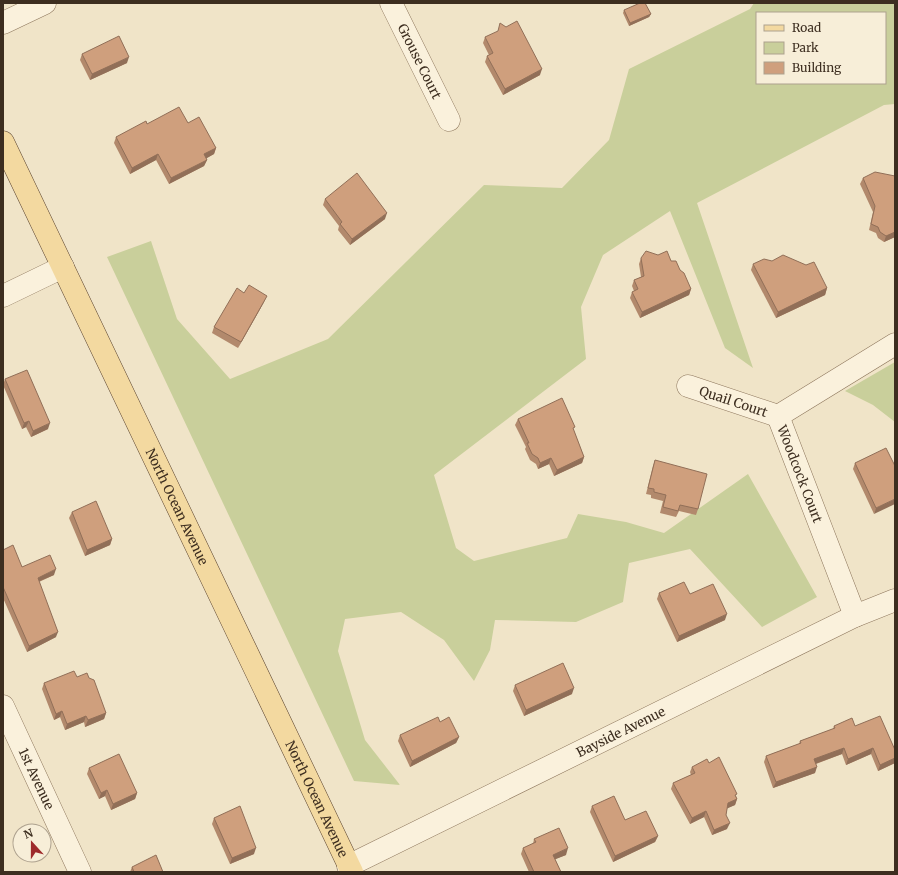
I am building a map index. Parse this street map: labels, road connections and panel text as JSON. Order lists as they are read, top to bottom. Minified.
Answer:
{"streets":{"main road":["North Ocean Avenue"],"street":["Grouse Court","Quail Court","Woodcock Court","Bayside Avenue","1st Avenue"]},"crossings":[["Quail Court","Woodcock Court"],["Woodcock Court","Bayside Avenue"],["North Ocean Avenue","Bayside Avenue"]],"legend":["Road","Park","Building"],"north":"top"}
